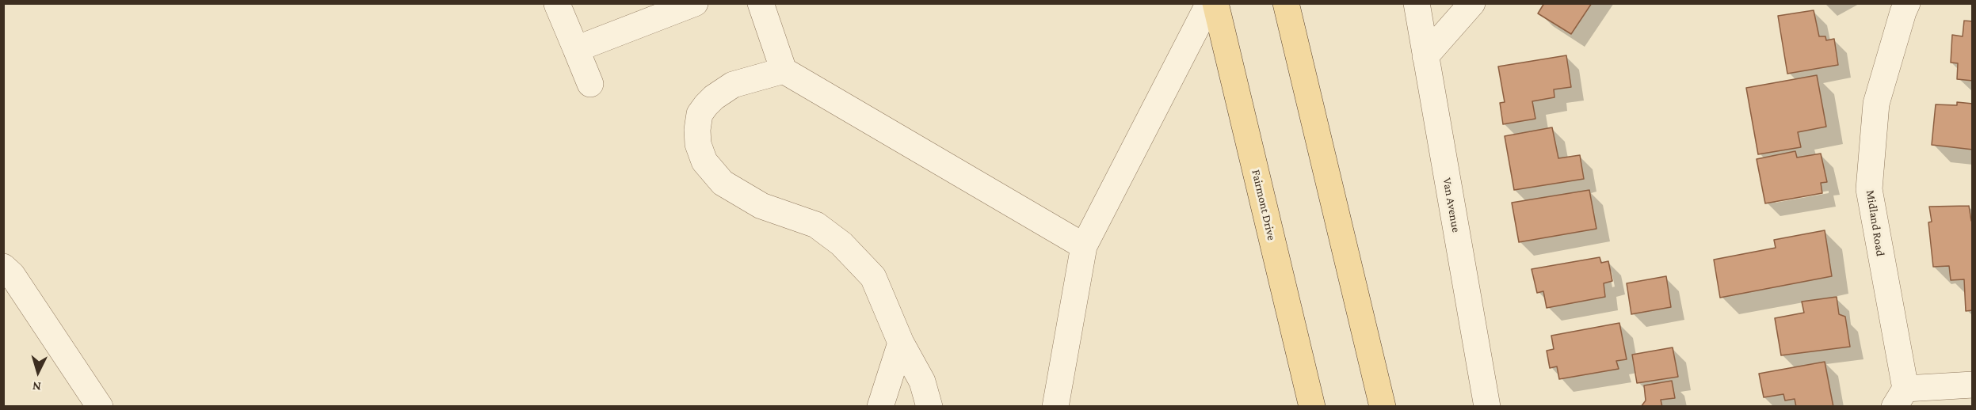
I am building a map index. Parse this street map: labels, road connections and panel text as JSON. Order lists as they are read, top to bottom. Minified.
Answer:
{"streets":{"main road":["Fairmont Drive"],"street":["Van Avenue","Midland Road"]},"north":"bottom"}
